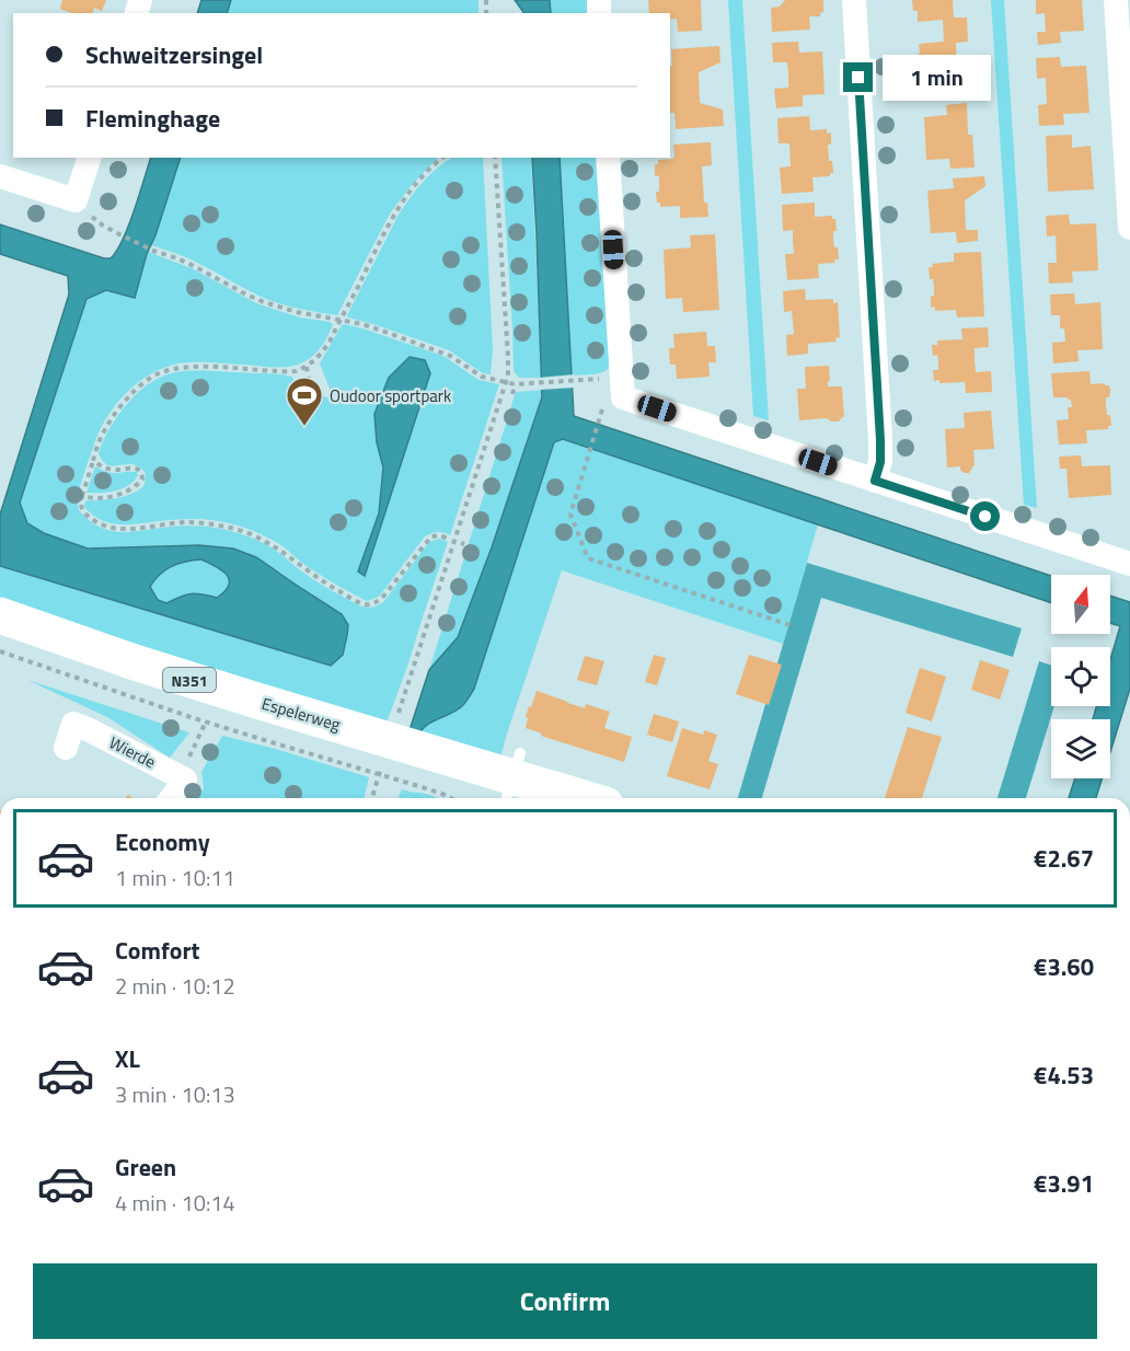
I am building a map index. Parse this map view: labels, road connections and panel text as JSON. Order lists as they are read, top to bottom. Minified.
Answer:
{"streets":{"main road":["N351","Espelerweg"],"street":["Wierde"]},"places":{"sports":["Oudoor sportpark"]},"north":"top","page":{"banner":["Schweitzersingel","Fleminghage"],"bubble":"1 min","list":[{"name":"Economy","note":"1 min · 10:11","value":"€2.67"},{"name":"Comfort","note":"2 min · 10:12","value":"€3.60"},{"name":"XL","note":"3 min · 10:13","value":"€4.53"},{"name":"Green","note":"4 min · 10:14","value":"€3.91"}],"buttons":"Confirm"}}
